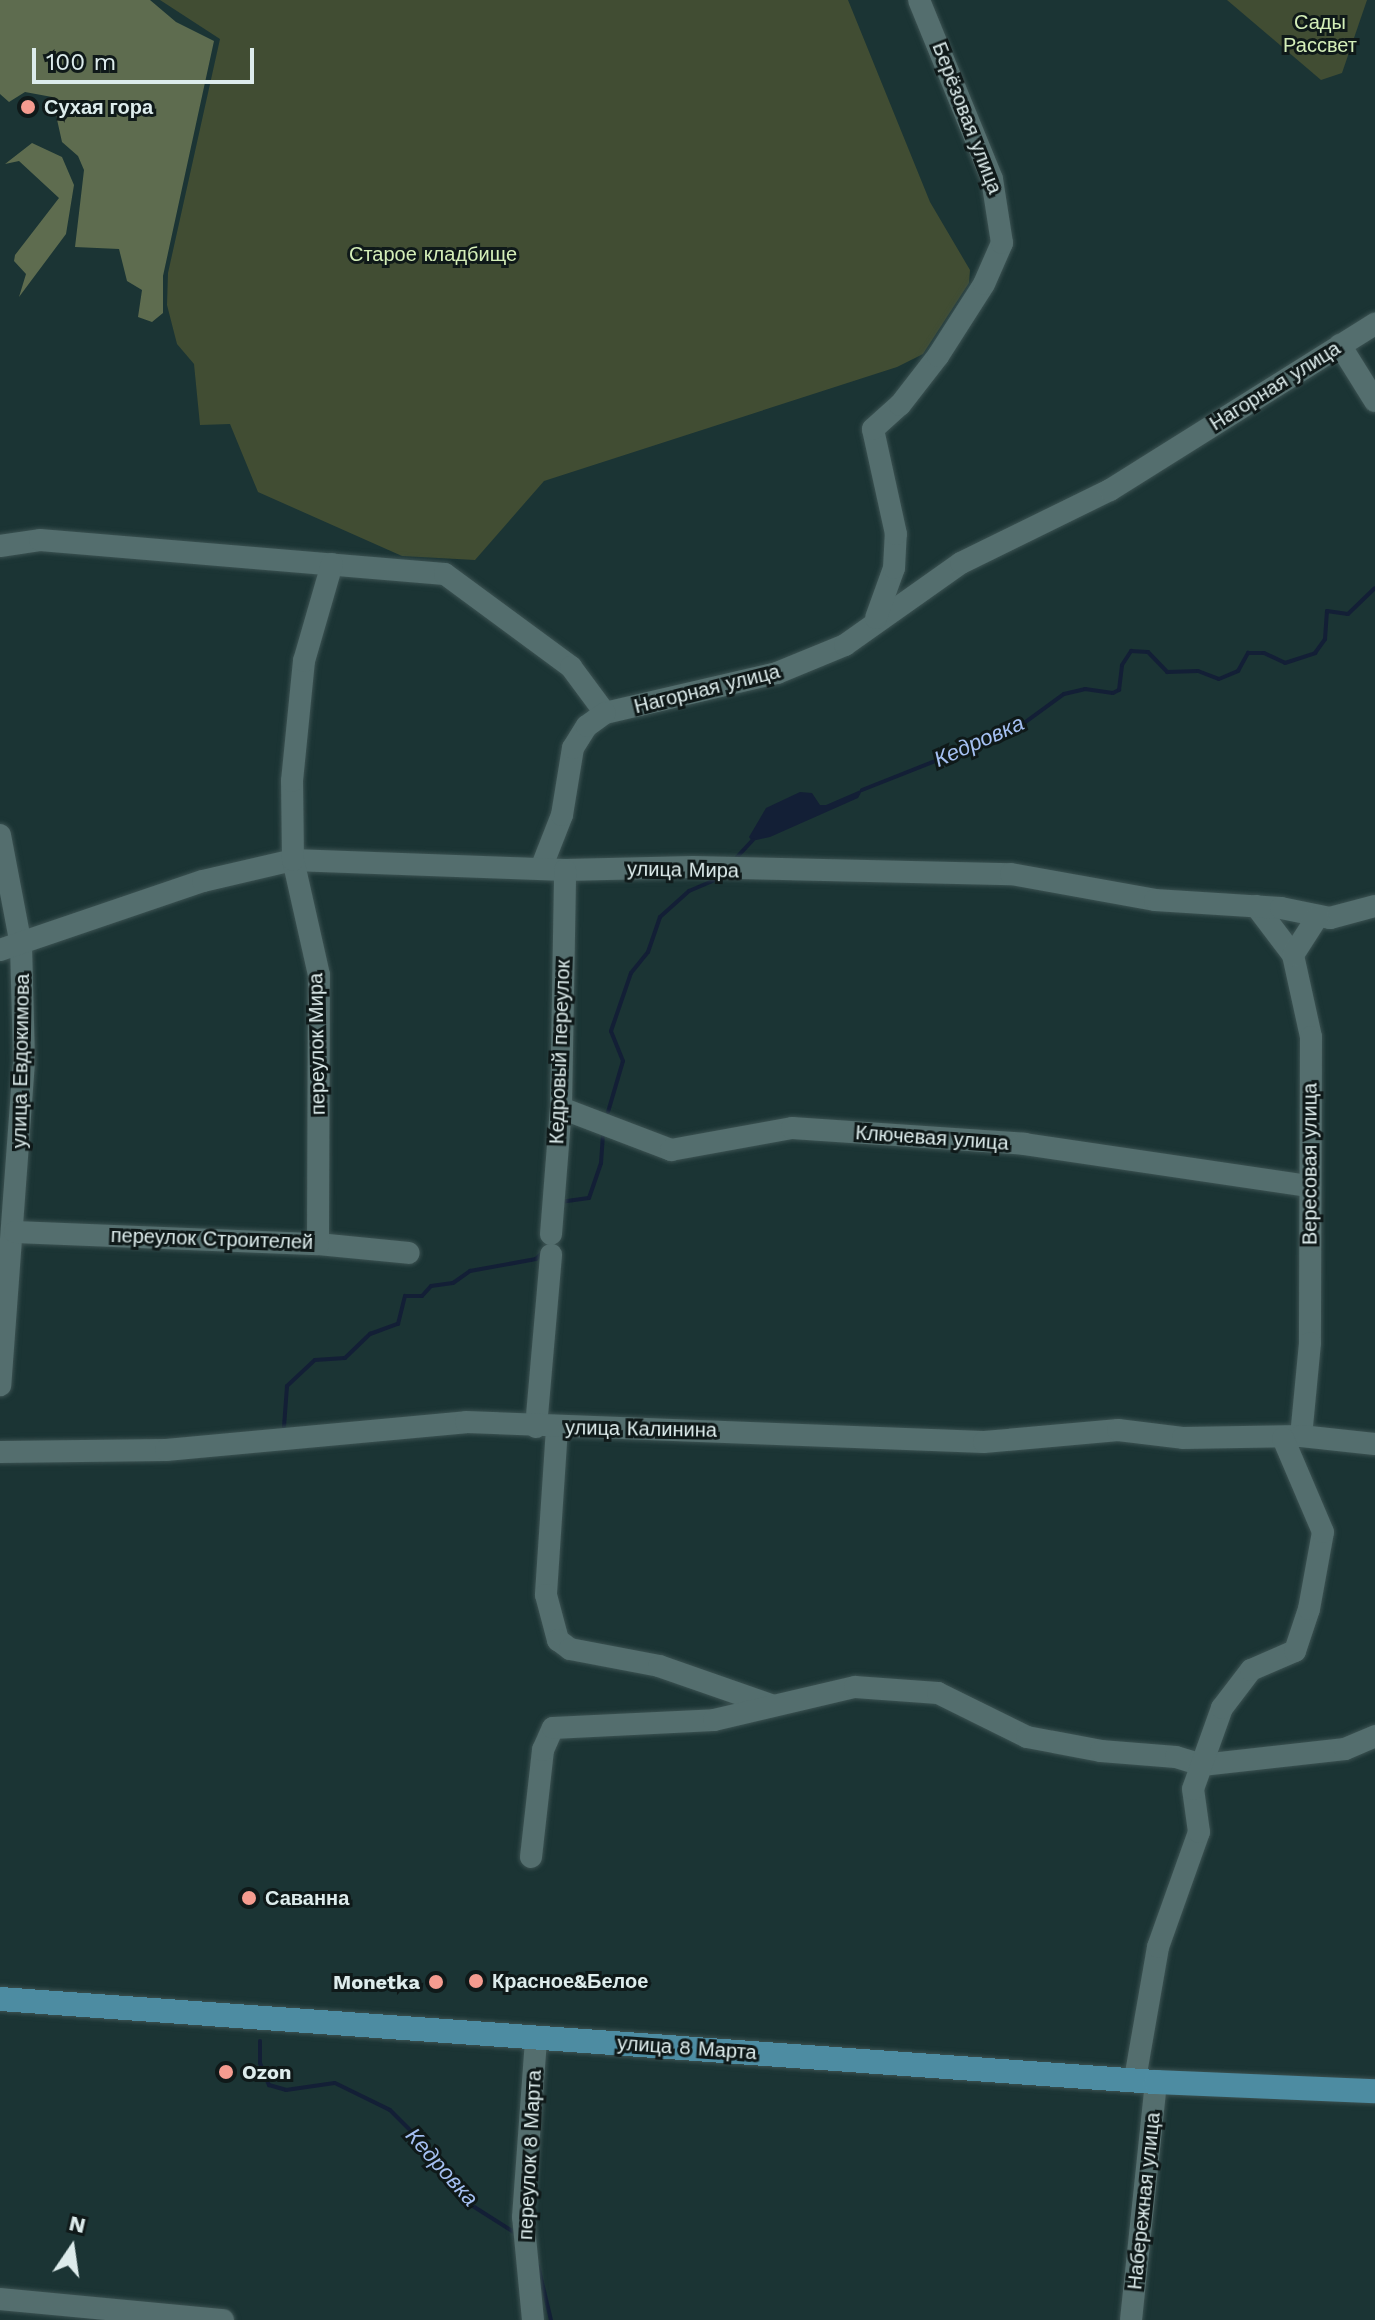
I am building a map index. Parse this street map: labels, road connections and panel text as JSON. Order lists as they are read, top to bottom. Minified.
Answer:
{"streets":{"main road":["улица 8 Марта"],"street":["Берёзовая улица","Нагорная улица","улица Мира","переулок Мира","Кедровый переулок","улица Евдокимова","Ключевая улица","Вересовая улица","переулок Строителей","улица Калинина","переулок 8 Марта","Набережная улица"]},"crossings":[["Берёзовая улица","Нагорная улица"],["Нагорная улица","переулок Мира"],["улица Мира","переулок Мира"],["улица Мира","Кедровый переулок"],["улица Мира","улица Евдокимова"],["улица Мира","Вересовая улица"],["переулок Мира","переулок Строителей"],["Кедровый переулок","Ключевая улица"],["Кедровый переулок","улица Калинина"],["улица Евдокимова","переулок Строителей"],["Ключевая улица","Вересовая улица"],["Вересовая улица","улица Калинина"],["Вересовая улица","улица 8 Марта"],["Вересовая улица","Набережная улица"],["улица 8 Марта","переулок 8 Марта"],["улица 8 Марта","Набережная улица"]],"water":["Кедровка"],"parks":["Сады Рассвет","Старое кладбище"],"places":["Сухая гора","Саванна","Красное&Белое","Monetka","Ozon"],"scale_bar":"100 m","north":"top"}
